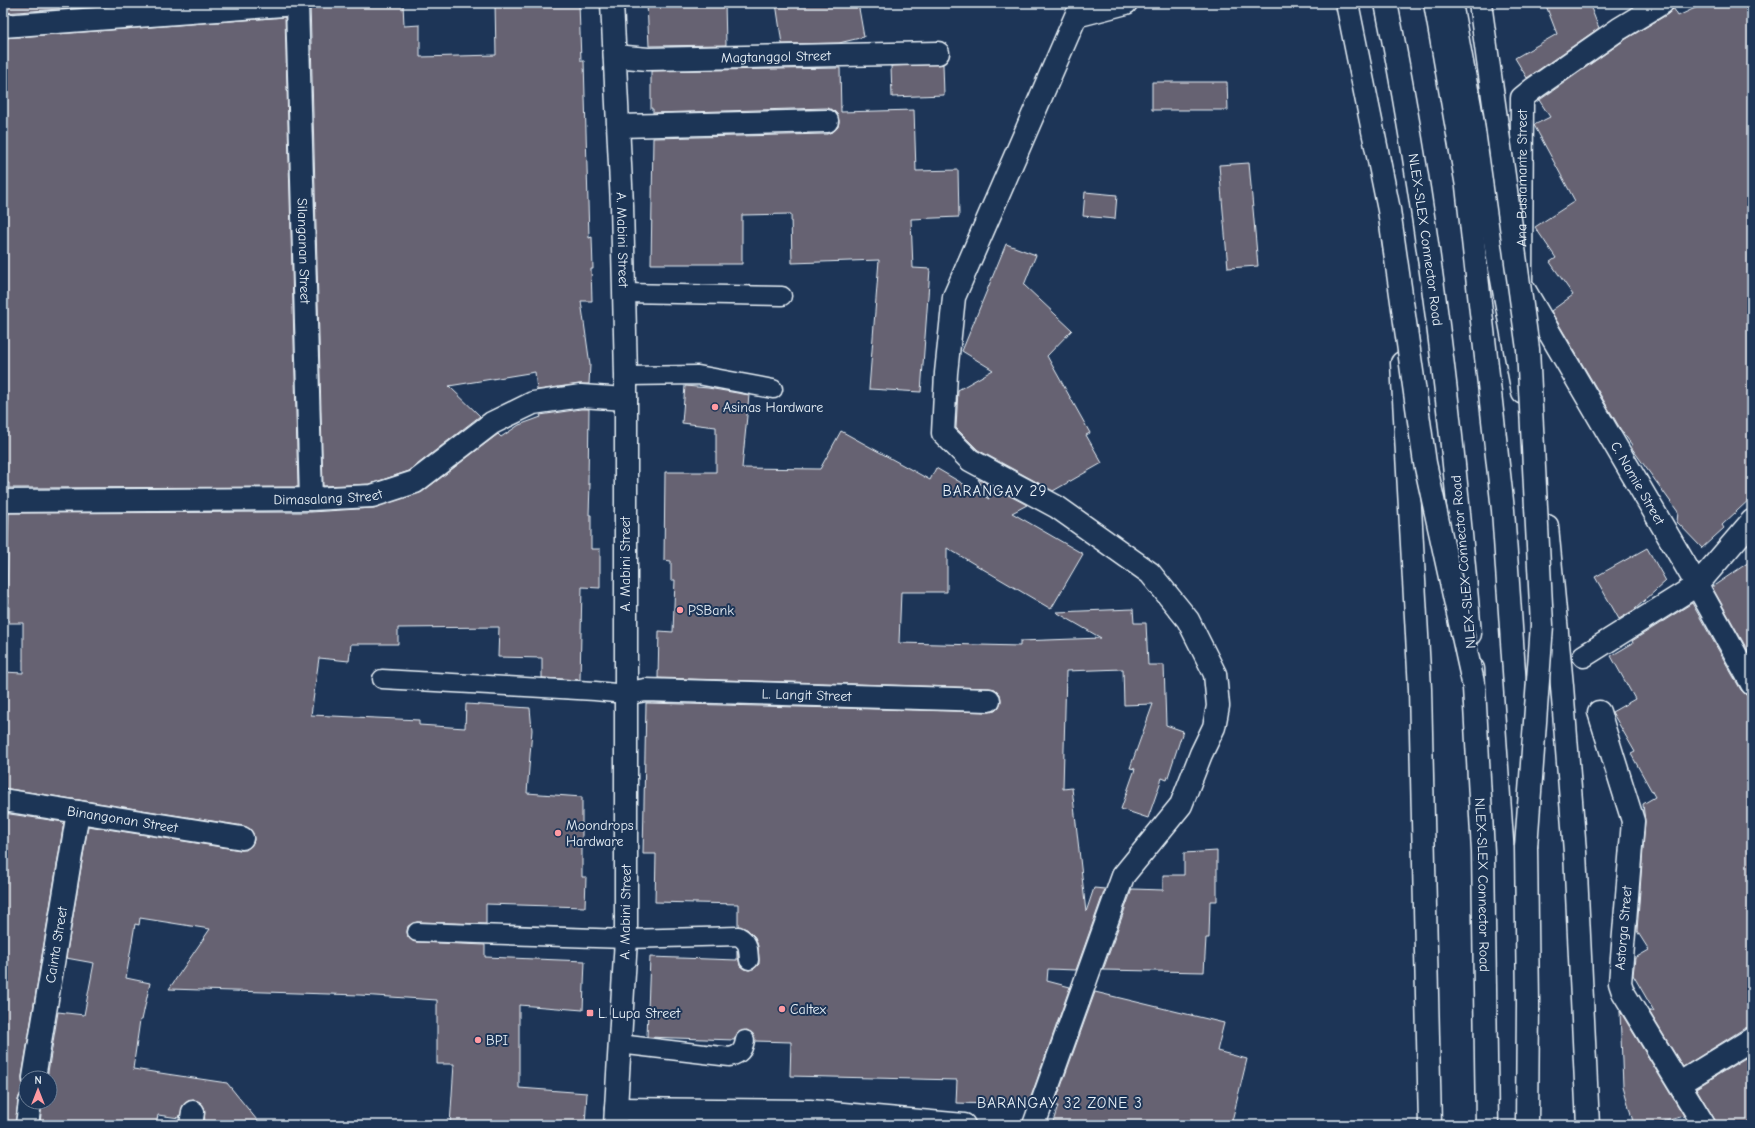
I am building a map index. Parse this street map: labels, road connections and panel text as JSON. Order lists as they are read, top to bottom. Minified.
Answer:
{"streets":{"main road":["Magtanggol Street","Ana Bustamante Street","A. Mabini Street","NLEX-SLEX Connector Road","Silanganan Street","C. Namie Street","Dimasalang Street","L. Langit Street","Binangonan Street","Astorga Street","Cainta Street"]},"crossings":[["Magtanggol Street","A. Mabini Street"],["Ana Bustamante Street","C. Namie Street"],["A. Mabini Street","Dimasalang Street"],["A. Mabini Street","L. Langit Street"],["Silanganan Street","Dimasalang Street"],["Binangonan Street","Cainta Street"]],"districts":["BARANGAY 29","BARANGAY 32 ZONE 3"],"places":{"other":["Asinas Hardware","PSBank","Moondrops Hardware","Caltex","BPI"],"transit":["L. Lupa Street"]},"north":"top"}
